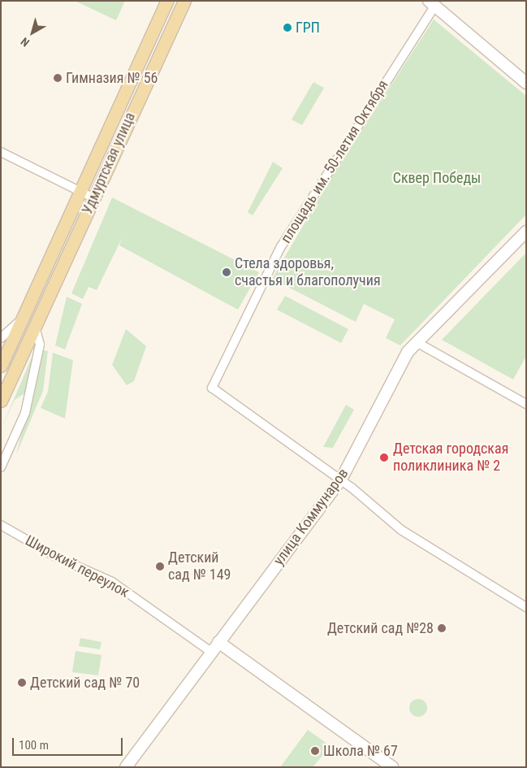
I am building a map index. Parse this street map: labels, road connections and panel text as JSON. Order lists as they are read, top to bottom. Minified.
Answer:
{"streets":{"main road":["Удмуртская улица"],"street":["площадь им. 50-летия Октября","улица Коммунаров","Широкий переулок"]},"crossings":[["площадь им. 50-летия Октября","улица Коммунаров"],["улица Коммунаров","Широкий переулок"]],"parks":["Сквер Победы"],"places":["ГРП","Гимназия № 56","Стела здоровья, счастья и благополучия","Детская городская поликлиника № 2","Детский сад № 149","Детский сад №28","Детский сад № 70","Школа № 67"],"scale_bar":"100 m","north":"bottom left"}
